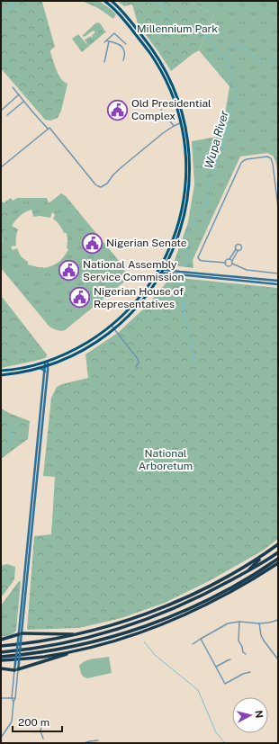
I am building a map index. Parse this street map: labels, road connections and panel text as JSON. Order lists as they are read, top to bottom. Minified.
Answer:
{"water":["Wupa River"],"parks":["Millennium Park","National Arboretum"],"places":{"public building":["Old Presidential Complex","Nigerian Senate","National Assembly Service Commission","Nigerian House of Representatives"]},"scale_bar":"200 m","north":"right"}
